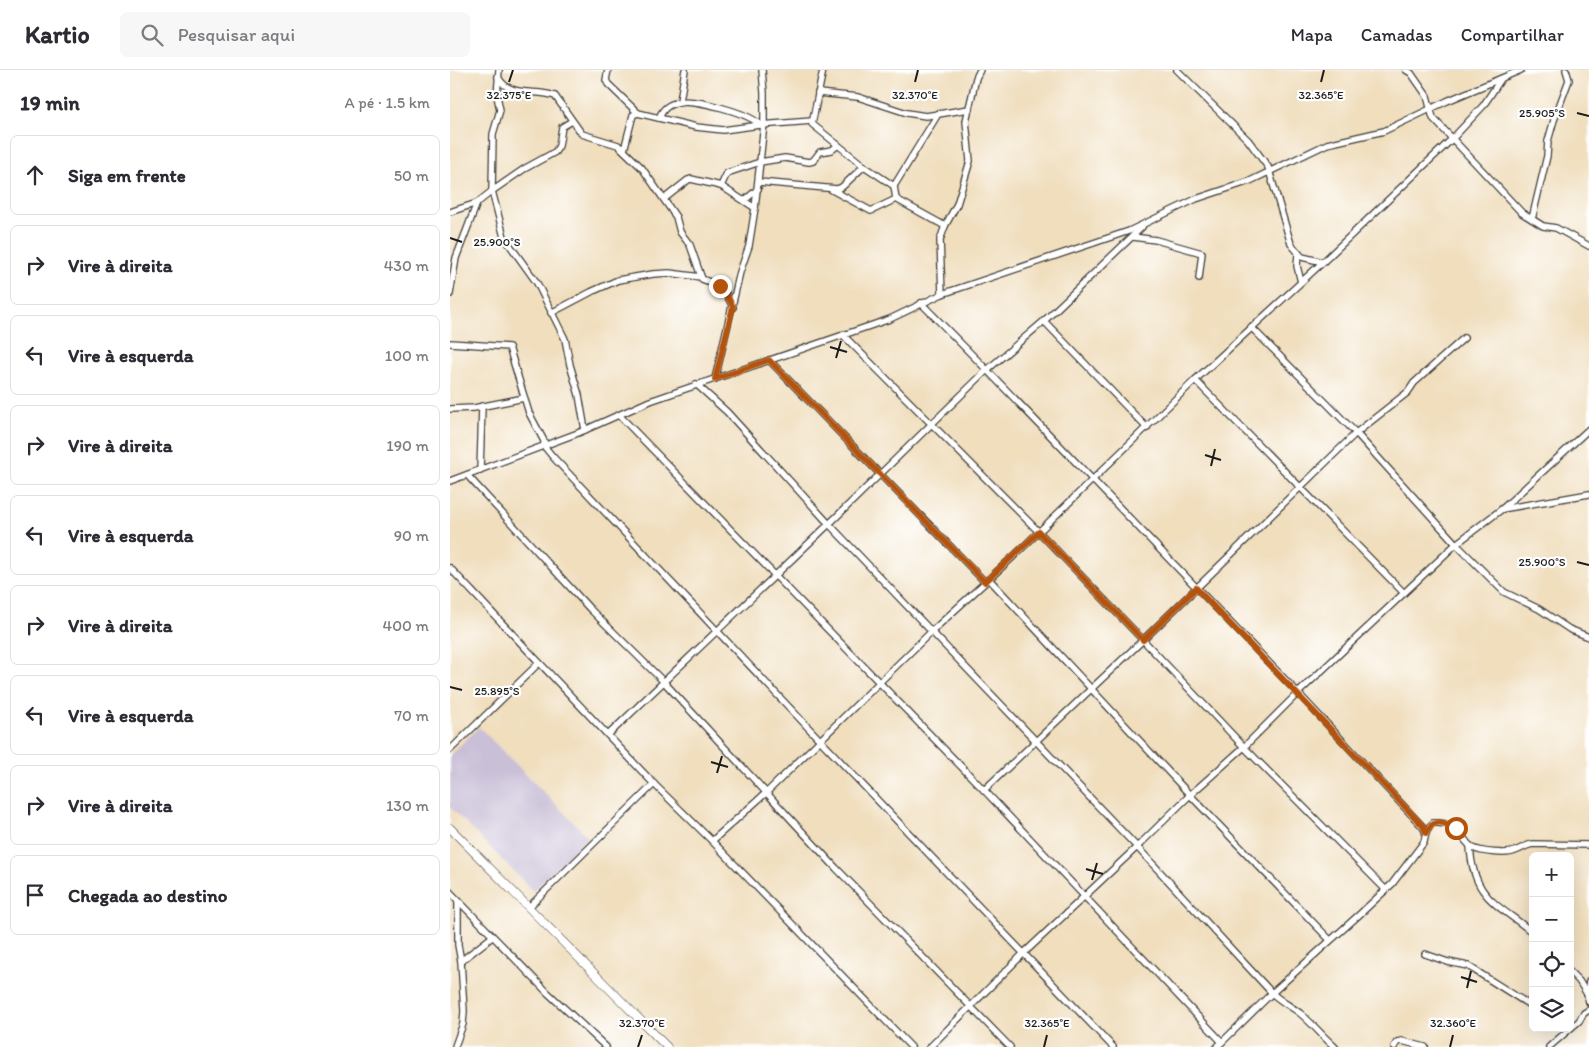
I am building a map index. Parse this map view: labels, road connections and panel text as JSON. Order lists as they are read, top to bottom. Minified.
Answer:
{"page":{"header":"Kartio","search":"Pesquisar aqui","nav":["Mapa","Camadas","Compartilhar"],"heading":["19 min","A pé · 1.5 km"],"list":[["Siga em frente","50 m"],["Vire à direita","430 m"],["Vire à esquerda","100 m"],["Vire à direita","190 m"],["Vire à esquerda","90 m"],["Vire à direita","400 m"],["Vire à esquerda","70 m"],["Vire à direita","130 m"],"Chegada ao destino"],"map_buttons":["+","−"]},"coordinates":["32.375°E","32.370°E","32.365°E","25.905°S","25.900°S","25.895°S","32.360°E"]}
